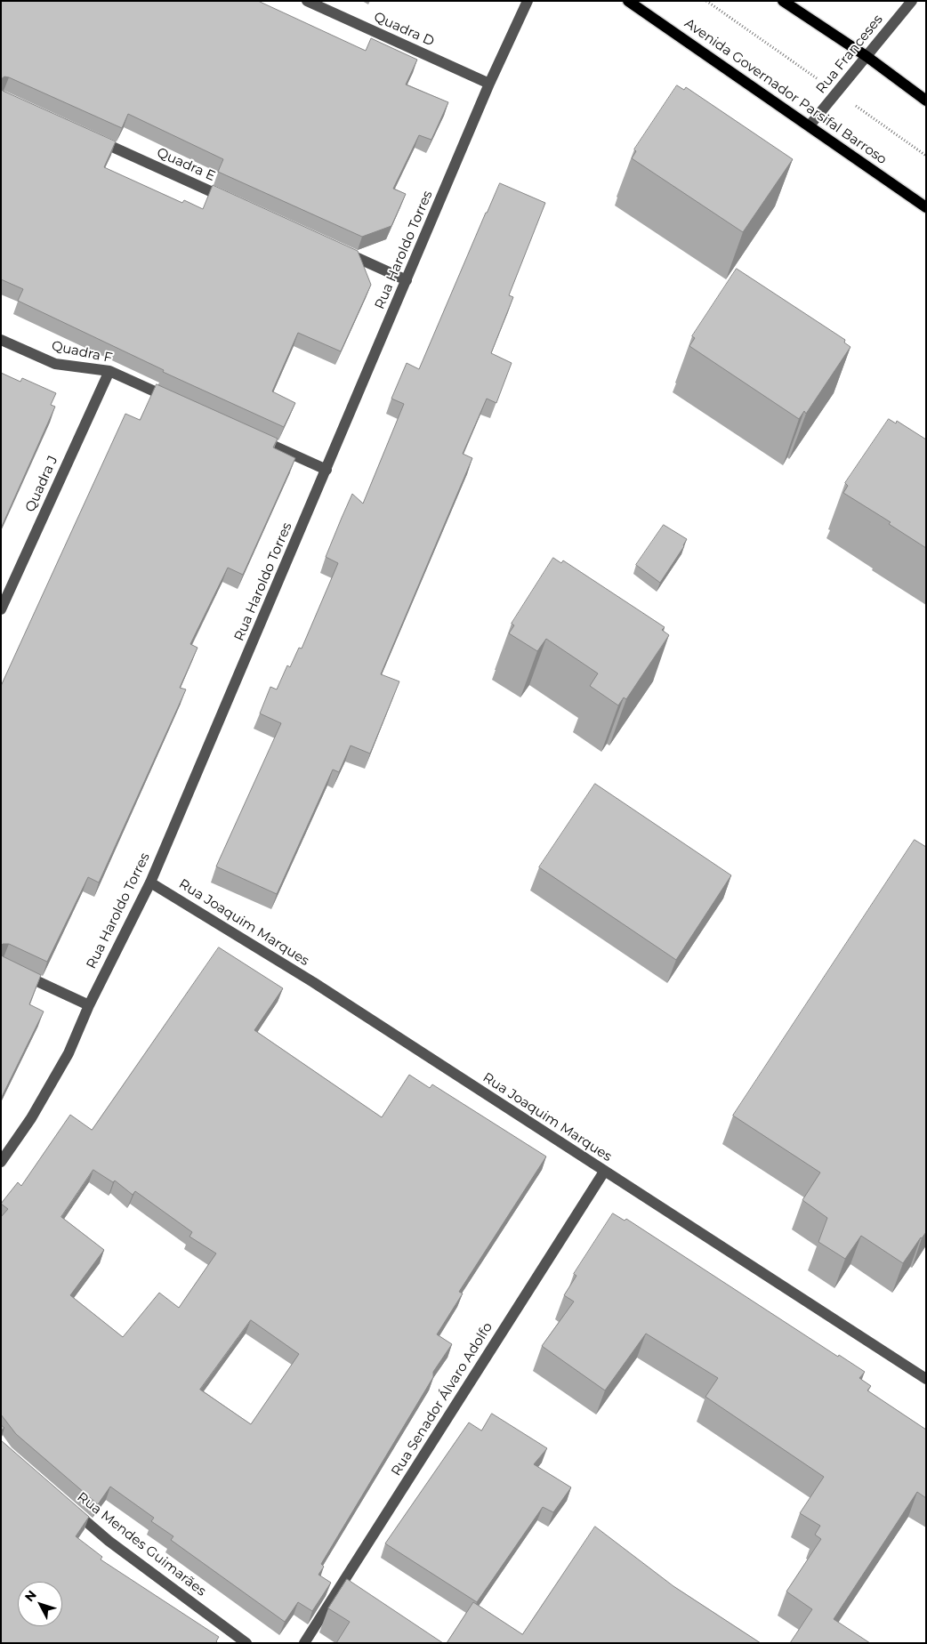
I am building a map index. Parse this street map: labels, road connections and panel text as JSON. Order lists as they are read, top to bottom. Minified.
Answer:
{"streets":{"main road":["Avenida Governador Parsifal Barroso"],"street":["Quadra D","Rua Franceses","Quadra E","Rua Haroldo Torres","Quadra F","Quadra J","Rua Joaquim Marques","Rua Senador Álvaro Adolfo","Rua Mendes Guimarães"]},"crossings":[["Quadra D","Rua Haroldo Torres"],["Rua Franceses","Avenida Governador Parsifal Barroso"],["Rua Haroldo Torres","Rua Joaquim Marques"],["Quadra F","Quadra J"],["Rua Joaquim Marques","Rua Senador Álvaro Adolfo"]],"north":"top left"}
